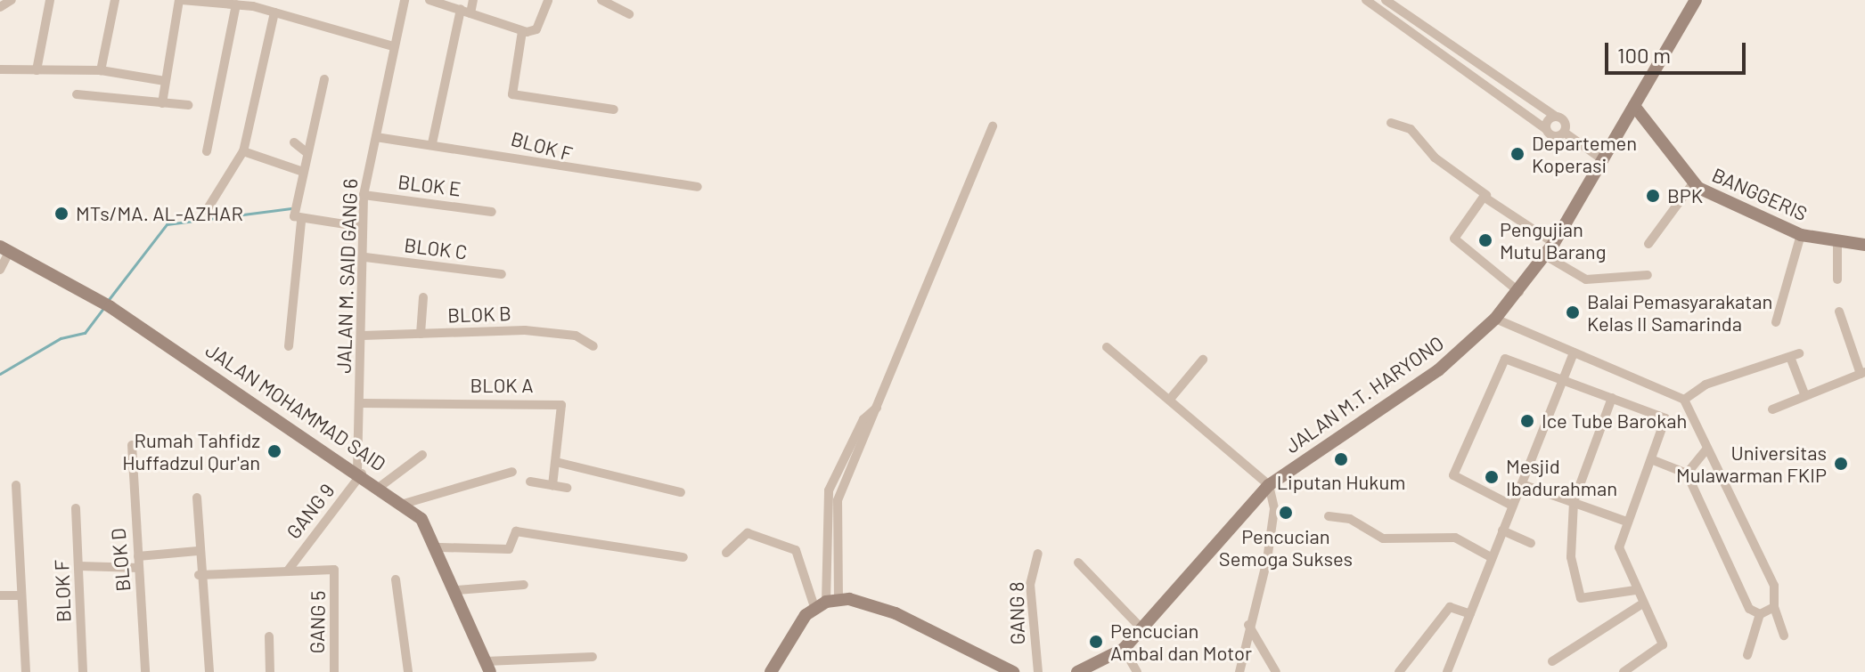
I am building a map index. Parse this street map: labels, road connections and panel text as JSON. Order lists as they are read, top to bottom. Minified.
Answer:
{"streets":{"main road":["BANGGERIS","JALAN M.T. HARYONO","JALAN MOHAMMAD SAID"],"street":["BLOK F","BLOK E","BLOK C","JALAN M. SAID GANG 6","BLOK B","BLOK A","GANG 9","BLOK D","GANG 8","GANG 5"]},"crossings":[["BLOK F","JALAN M. SAID GANG 6"],["BLOK E","JALAN M. SAID GANG 6"],["BANGGERIS","JALAN M.T. HARYONO"],["BLOK C","JALAN M. SAID GANG 6"],["JALAN M. SAID GANG 6","BLOK B"],["JALAN M. SAID GANG 6","BLOK A"],["JALAN M. SAID GANG 6","JALAN MOHAMMAD SAID"],["JALAN M. SAID GANG 6","GANG 9"],["JALAN MOHAMMAD SAID","GANG 9"],["GANG 9","GANG 5"]],"places":["Departemen Koperasi","BPK","MTs/MA. AL-AZHAR","Pengujian Mutu Barang","Balai Pemasyarakatan Kelas II Samarinda","Ice Tube Barokah","Rumah Tahfidz Huffadzul Qur'an","Liputan Hukum","Universitas Mulawarman FKIP","Mesjid Ibadurahman","Pencucian Semoga Sukses","Pencucian Ambal dan Motor"],"scale_bar":"100 m"}
